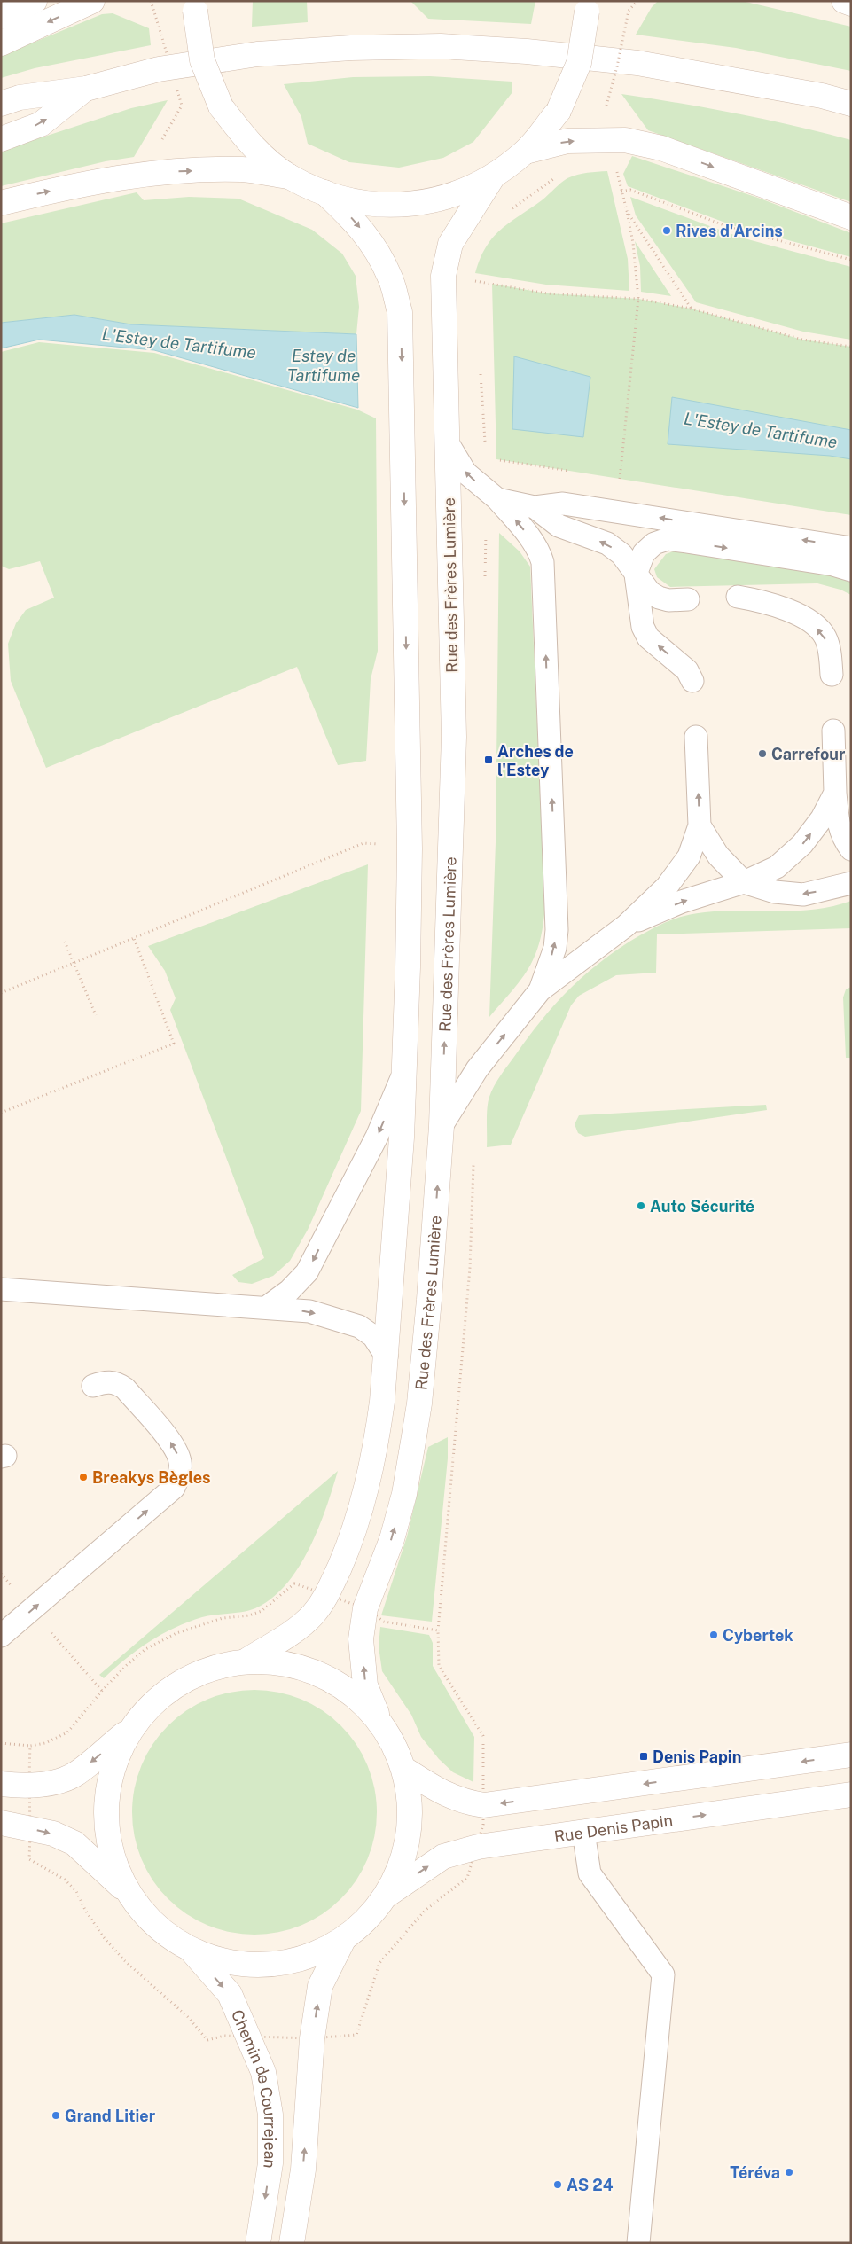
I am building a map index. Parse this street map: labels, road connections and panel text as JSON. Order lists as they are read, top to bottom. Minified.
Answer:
{"streets":{"main road":["Rue des Frères Lumière","Rue Denis Papin","Chemin de Courrejean"]},"crossings":[["Rue des Frères Lumière","Rue Denis Papin"]],"water":["L'Estey de Tartifume","Estey de Tartifume"],"places":{"other":["Rives d'Arcins","Carrefour","Auto Sécurité","Breakys Bègles","Cybertek","Grand Litier","Téréva","AS 24"],"transit":["Arches de l'Estey","Denis Papin"]}}
